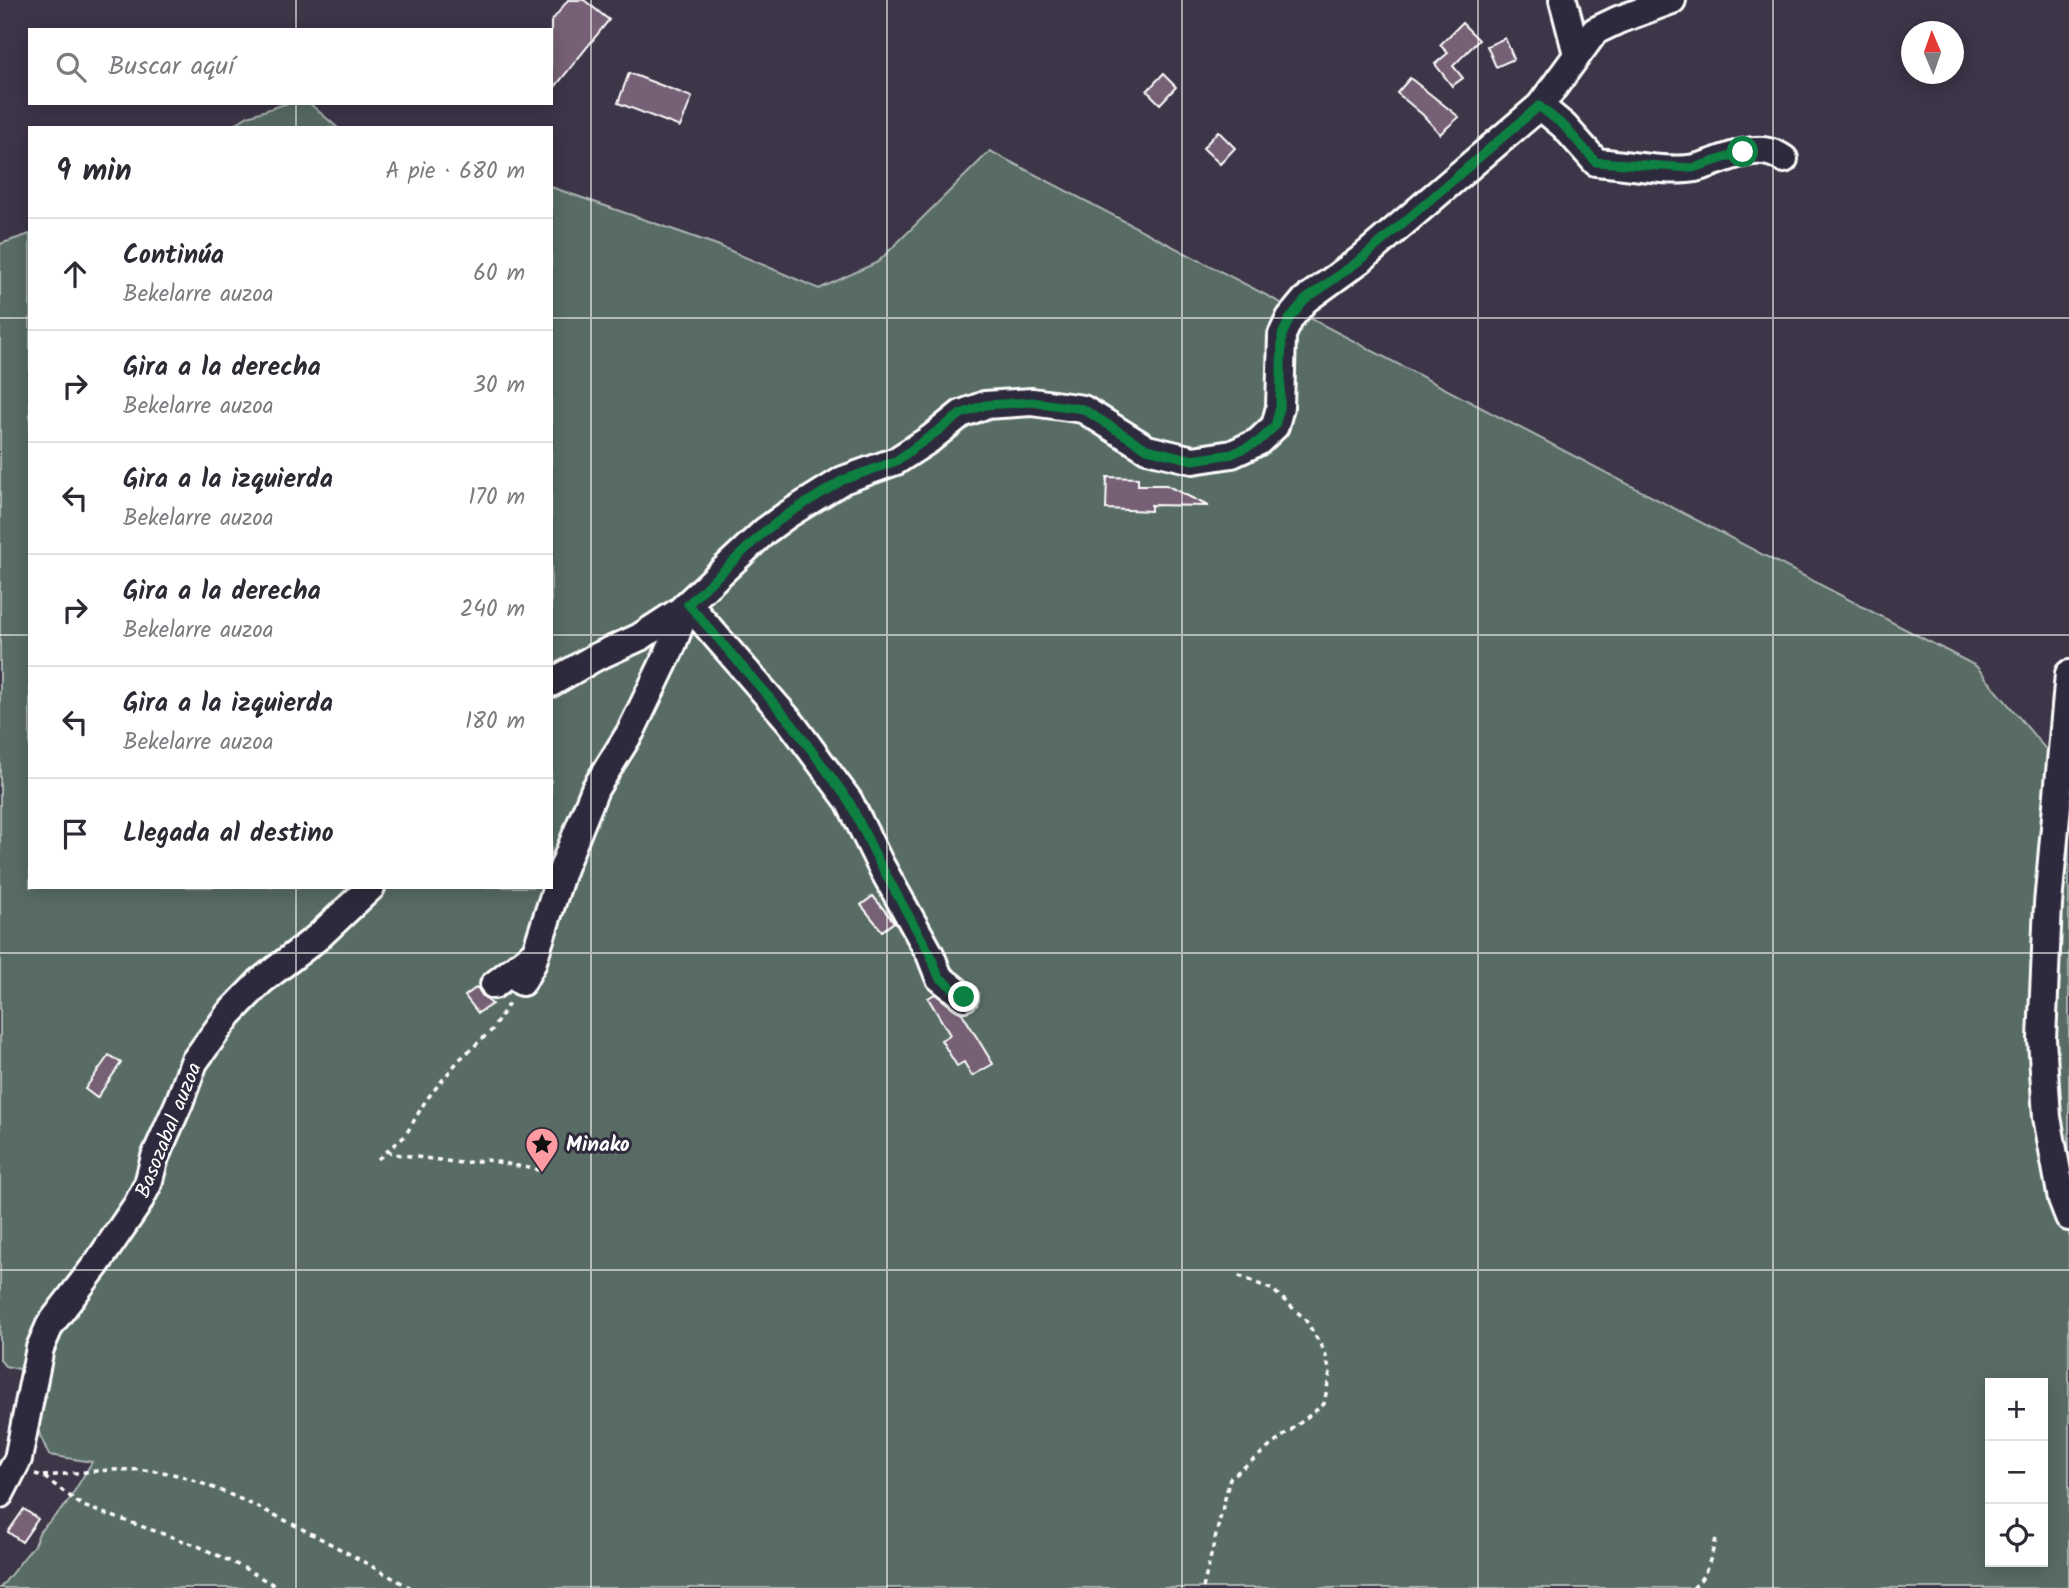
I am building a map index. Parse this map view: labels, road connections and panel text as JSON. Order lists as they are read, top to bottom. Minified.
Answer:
{"streets":{"street":["Basozabal auzoa"]},"places":{"place":["Minako"]},"north":"top","page":{"search":"Buscar aquí","heading":["9 min","A pie · 680 m"],"list":[["Continúa","Bekelarre auzoa","60 m"],["Gira a la derecha","Bekelarre auzoa","30 m"],["Gira a la izquierda","Bekelarre auzoa","170 m"],["Gira a la derecha","Bekelarre auzoa","240 m"],["Gira a la izquierda","Bekelarre auzoa","180 m"],"Llegada al destino"],"map_buttons":["+","−"]}}
